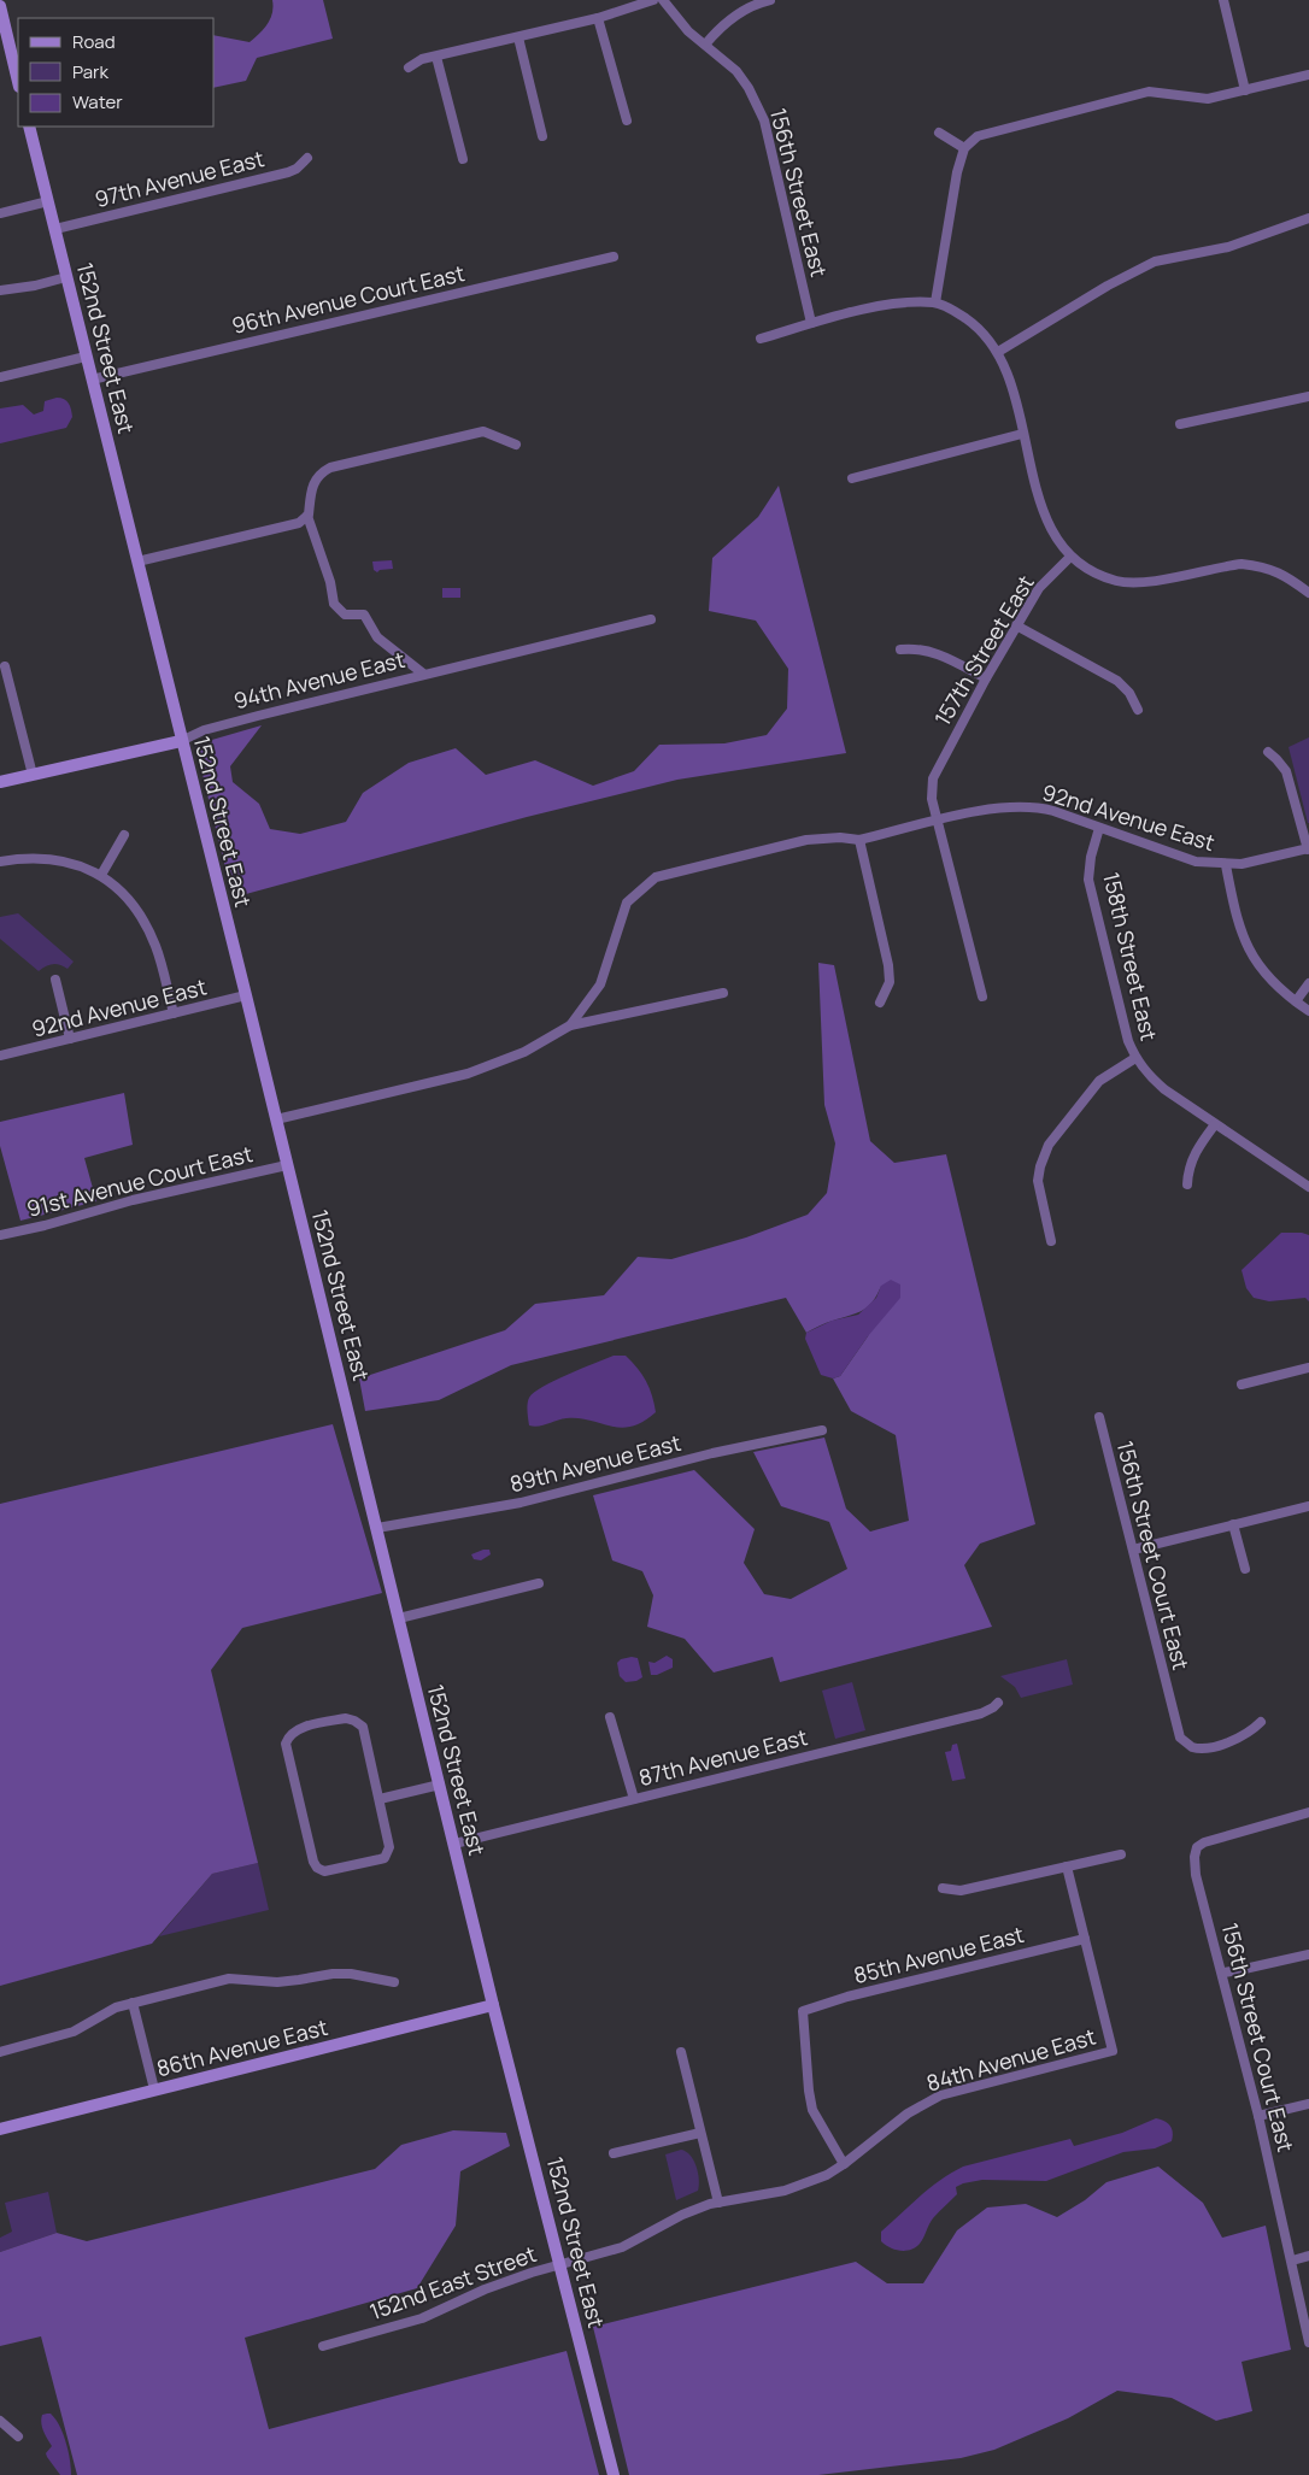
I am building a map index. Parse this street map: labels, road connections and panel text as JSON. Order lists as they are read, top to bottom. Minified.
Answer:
{"streets":{"street":["97th Avenue East","156th Street East","96th Avenue Court East","152nd Street East","157th Street East","94th Avenue East","92nd Avenue East","158th Street East","91st Avenue Court East","89th Avenue East","156th Street Court East","87th Avenue East","85th Avenue East","86th Avenue East","84th Avenue East","152nd East Street"]},"crossings":[["97th Avenue East","152nd Street East"],["96th Avenue Court East","152nd Street East"],["152nd Street East","94th Avenue East"],["152nd Street East","92nd Avenue East"],["152nd Street East","91st Avenue Court East"],["152nd Street East","89th Avenue East"],["152nd Street East","87th Avenue East"],["152nd Street East","86th Avenue East"],["152nd Street East","84th Avenue East"],["152nd Street East","152nd East Street"],["157th Street East","92nd Avenue East"],["92nd Avenue East","158th Street East"],["85th Avenue East","84th Avenue East"],["84th Avenue East","152nd East Street"]],"legend":["Road","Park","Water"]}
